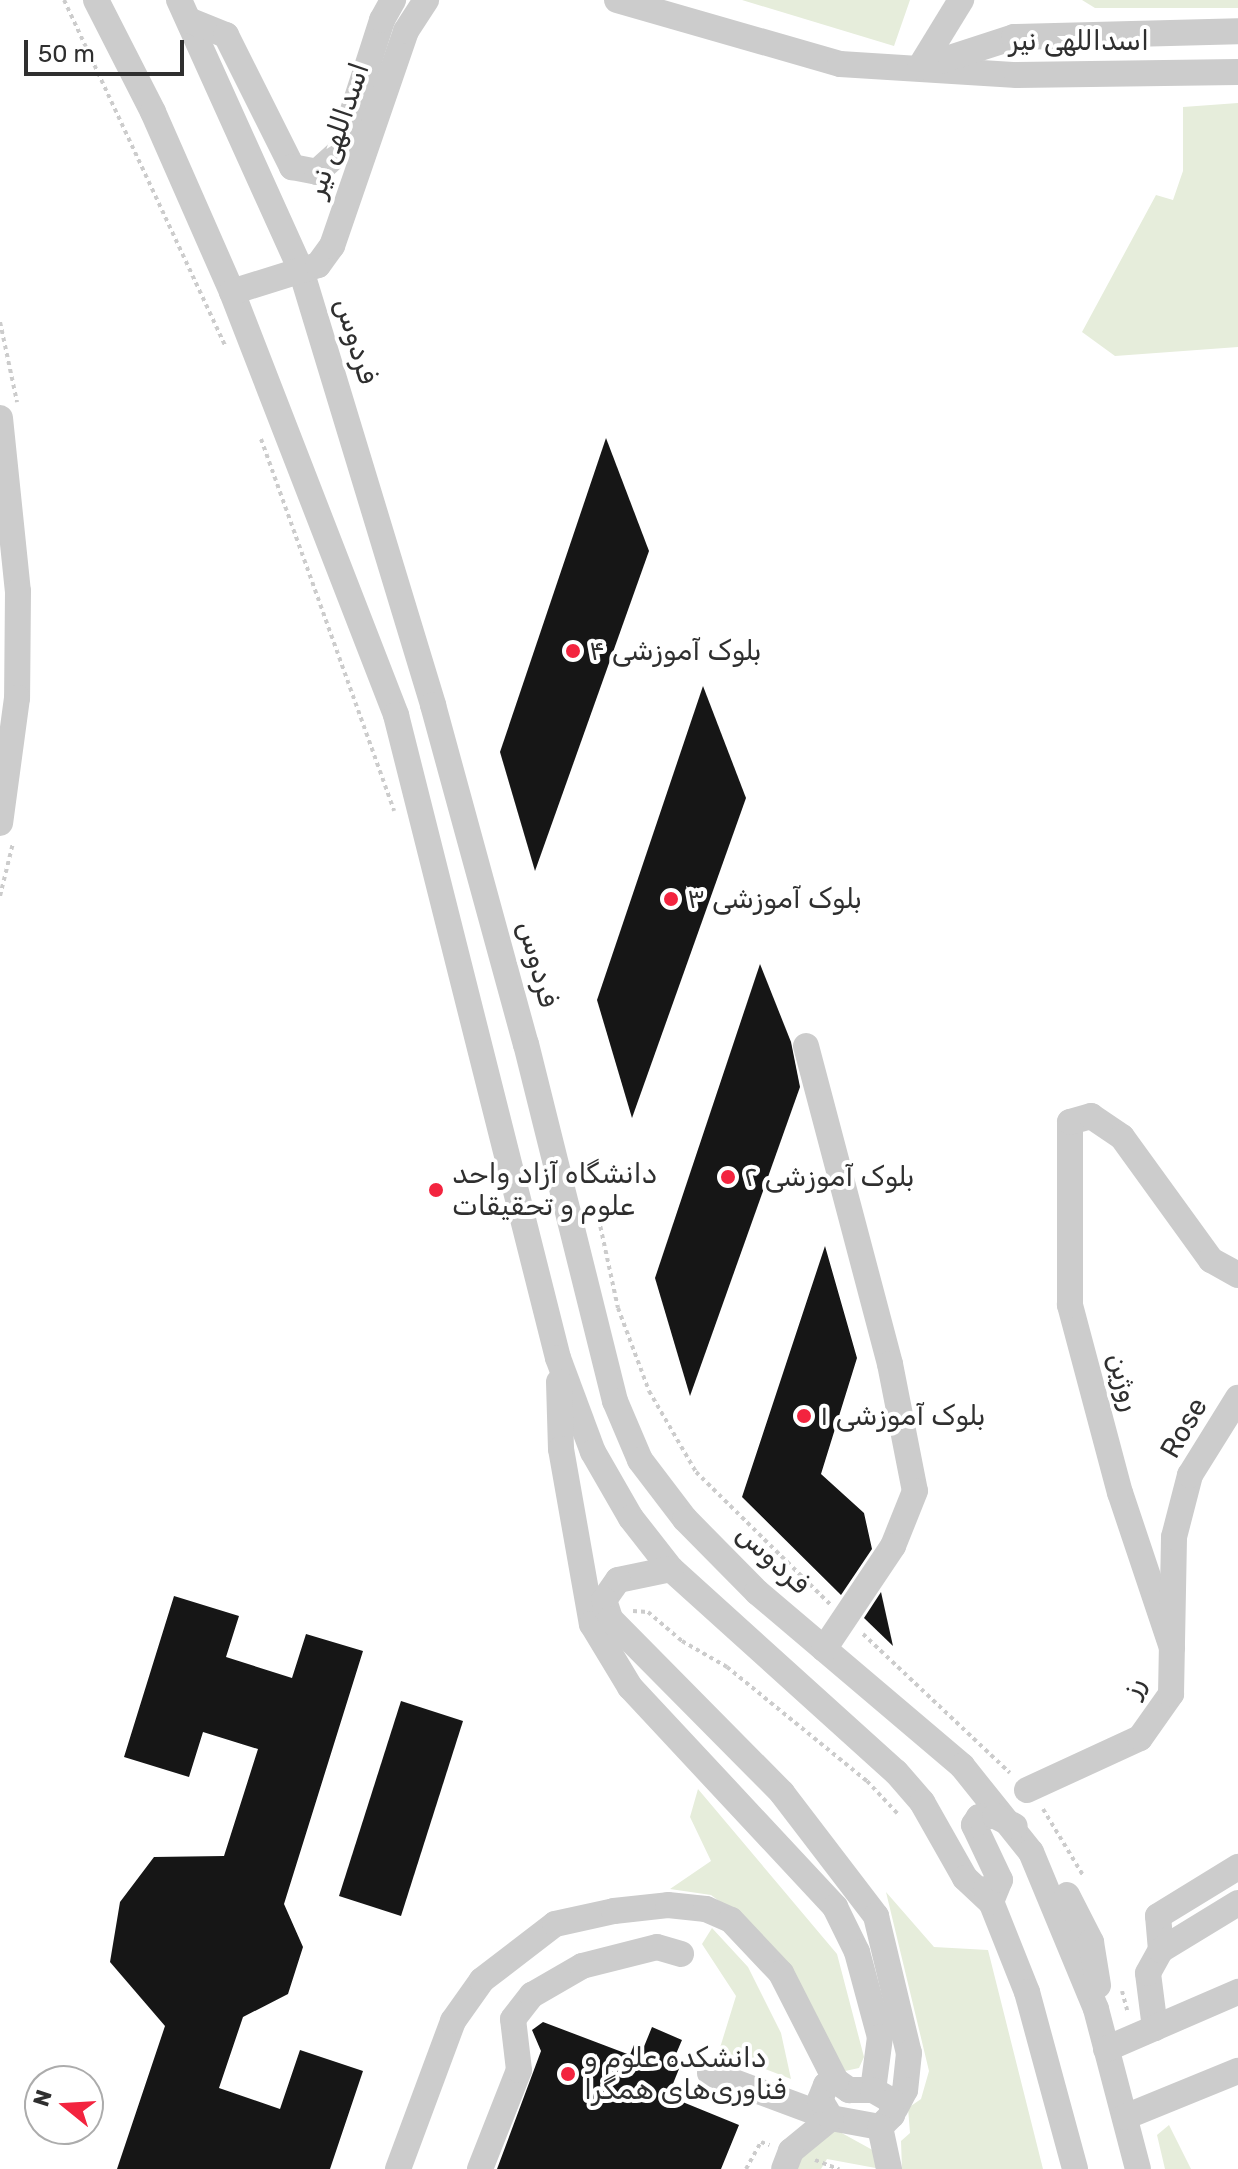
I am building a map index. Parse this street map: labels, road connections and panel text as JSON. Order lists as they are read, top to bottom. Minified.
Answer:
{"streets":{"street":["اسداللهی نیر","فردوس","روژین","Rose","رز"]},"crossings":[["اسداللهی نیر","فردوس"],["روژین","رز"],["Rose","رز"]],"places":["بلوک آموزشی ۴","بلوک آموزشی ۳","بلوک آموزشی ۲","دانشگاه آزاد واحد علوم و تحقیقات","بلوک آموزشی ۱","دانشکده علوم و فناوری‌های همگرا"],"scale_bar":"50 m","north":"left"}
